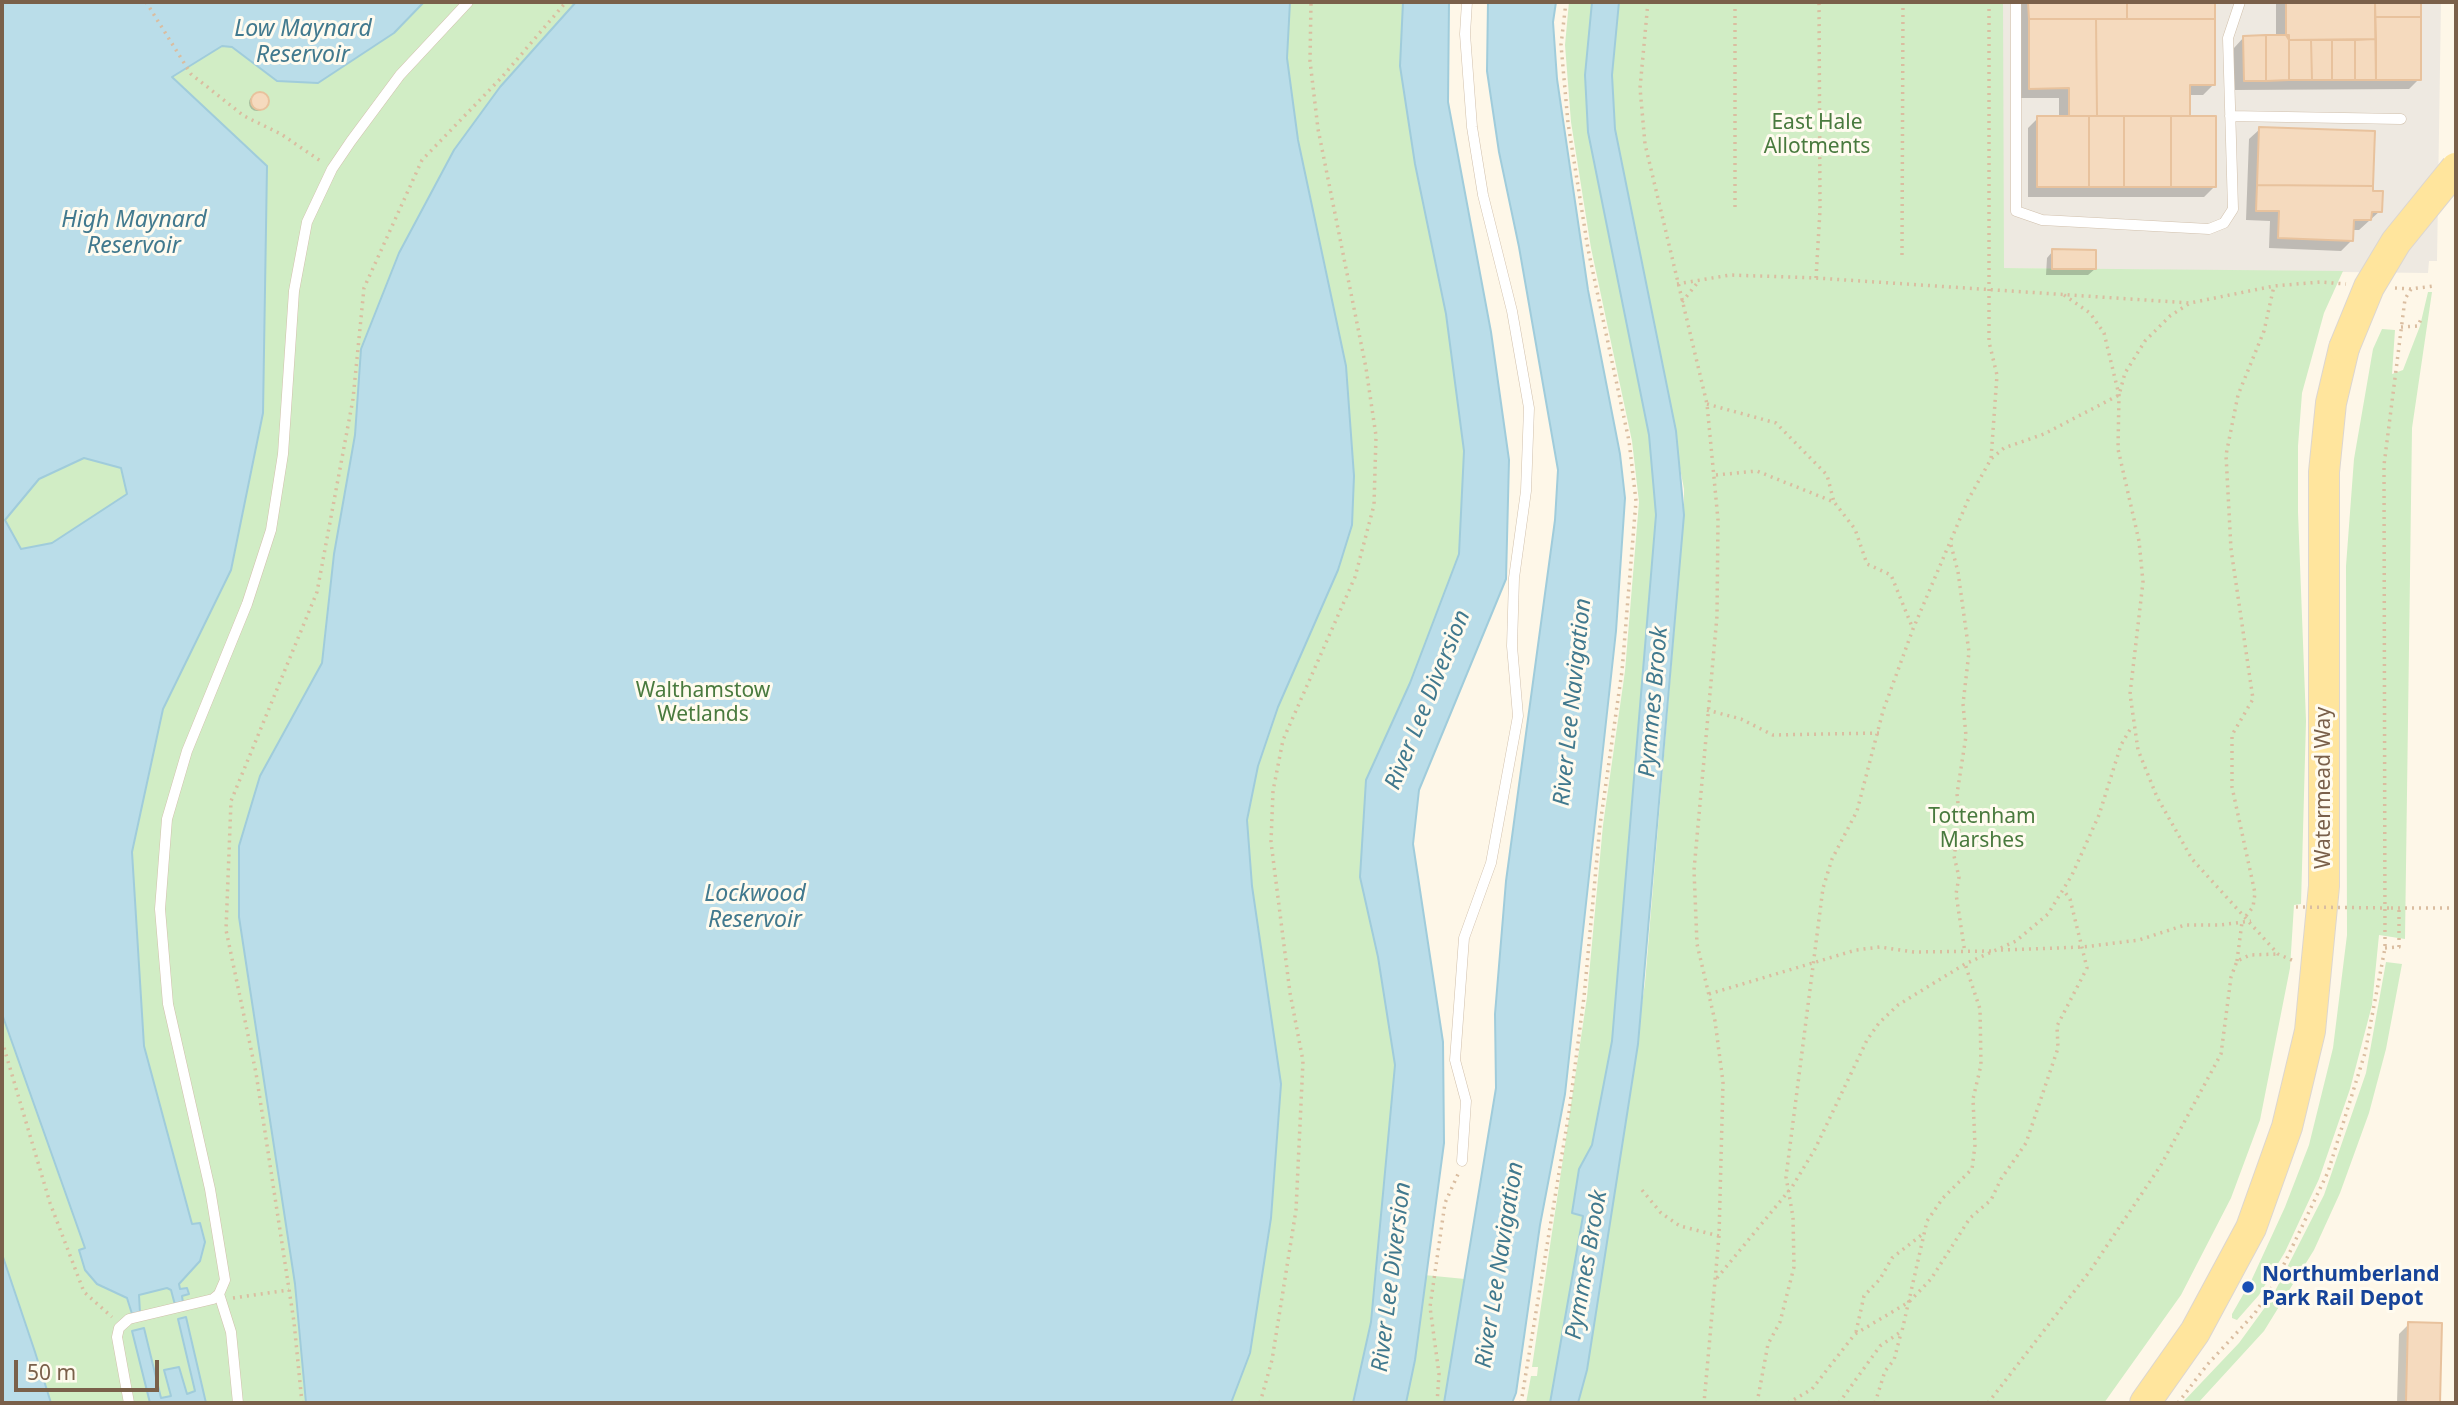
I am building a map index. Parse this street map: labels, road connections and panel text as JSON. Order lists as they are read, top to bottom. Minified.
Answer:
{"streets":{"main road":["Watermead Way"]},"water":["Low Maynard Reservoir","High Maynard Reservoir","River Lee Diversion","River Lee Navigation","Pymmes Brook","Lockwood Reservoir"],"parks":["East Hale Allotments","Walthamstow Wetlands","Tottenham Marshes"],"places":["Northumberland Park Rail Depot"],"scale_bar":"50 m"}
